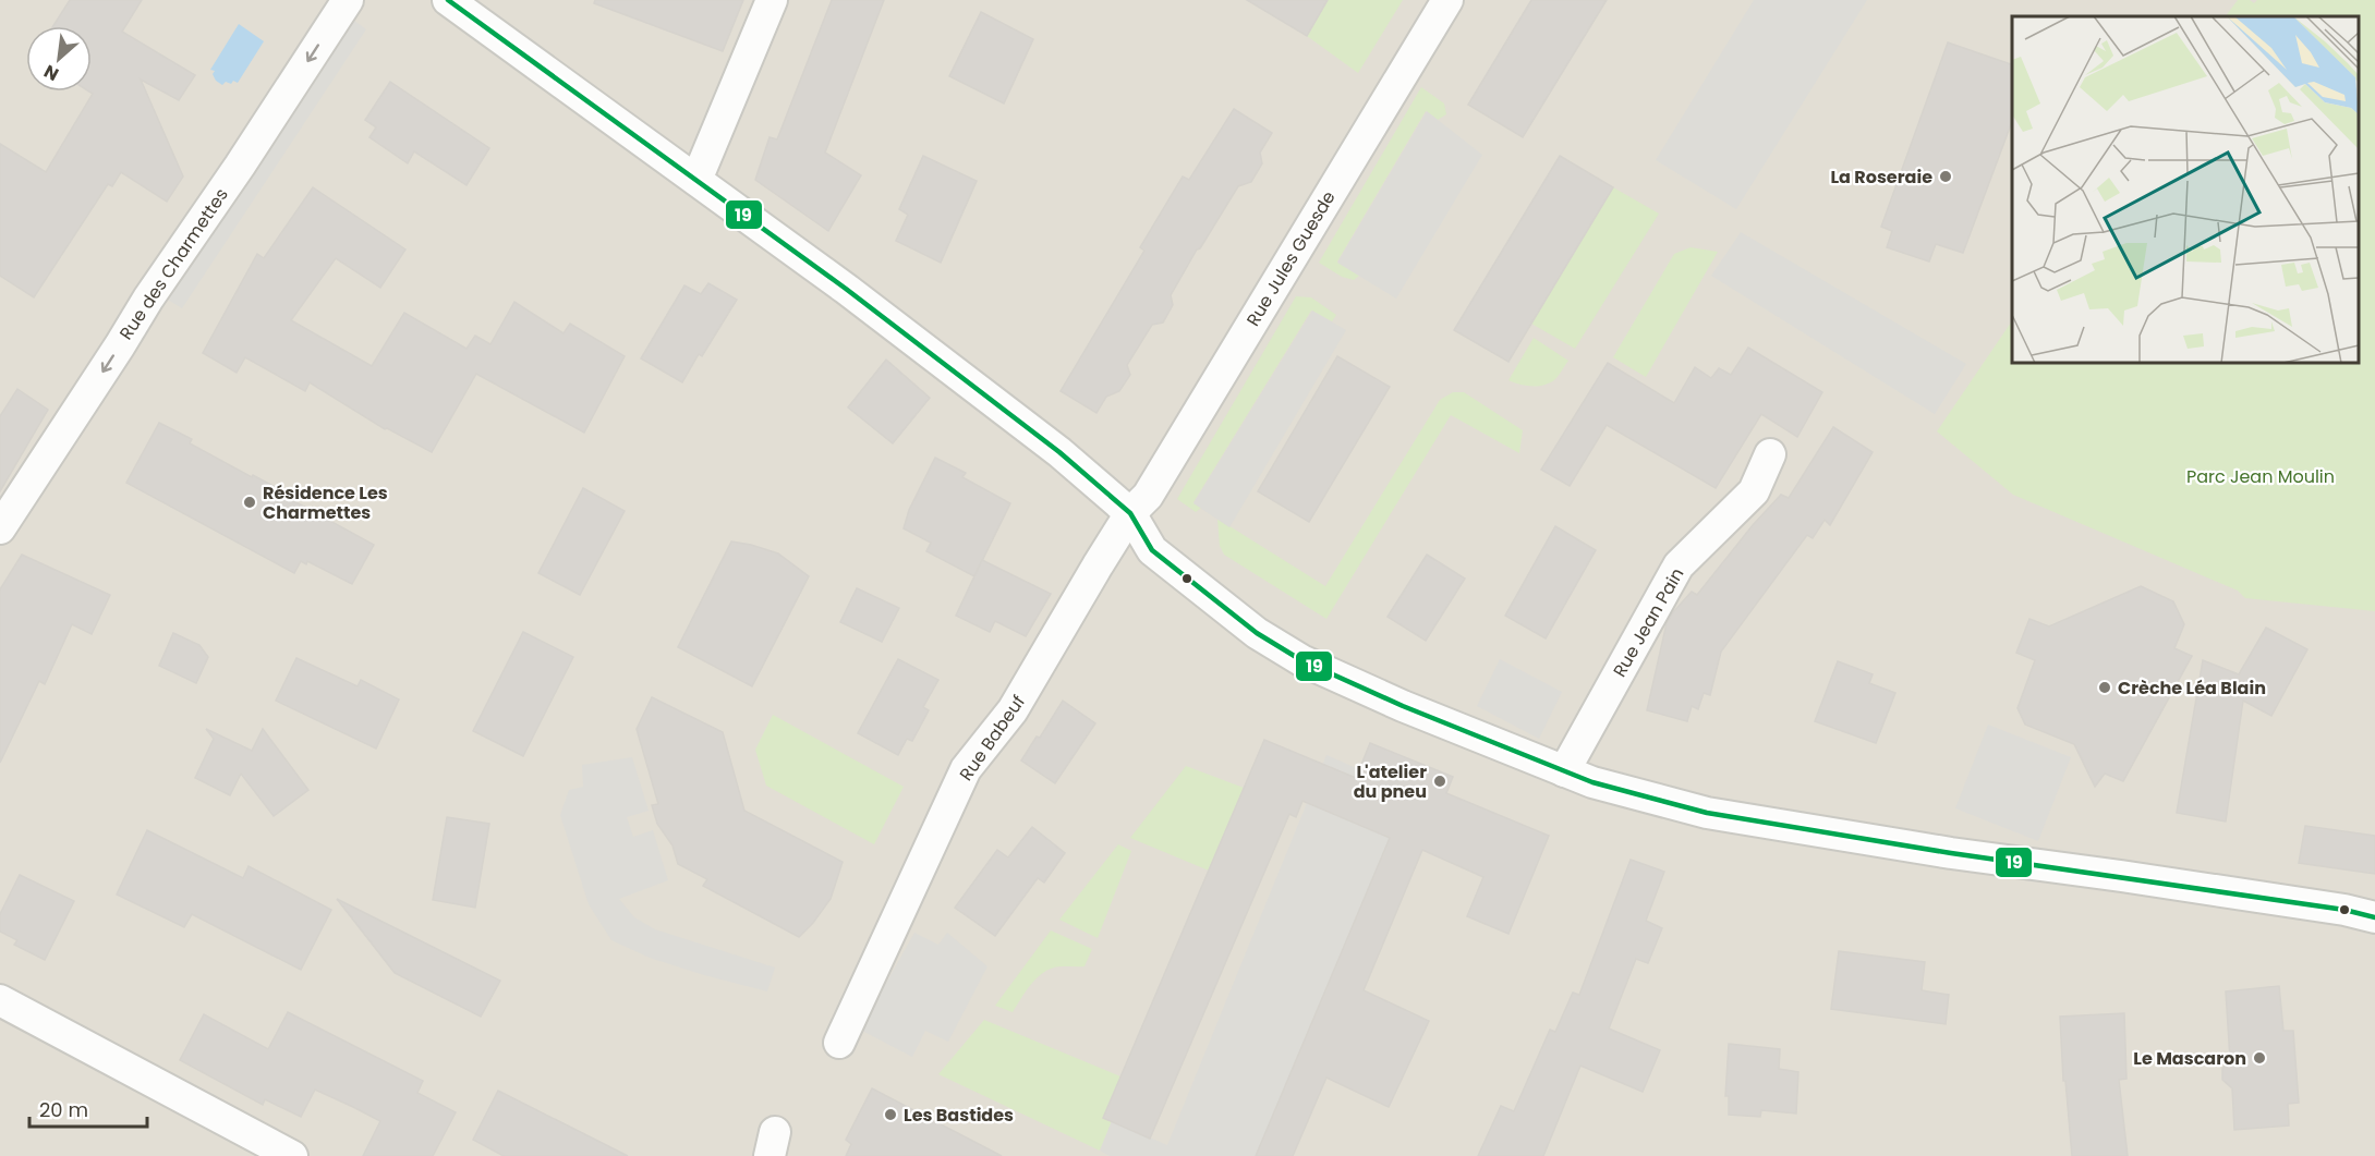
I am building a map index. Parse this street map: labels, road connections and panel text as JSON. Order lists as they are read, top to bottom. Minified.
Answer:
{"streets":{"street":["Rue Jules Guesde","Rue des Charmettes","Rue Jean Pain","Rue Babeuf"]},"crossings":[["Rue Jules Guesde","Rue Babeuf"]],"one_way":["Rue des Charmettes"],"parks":["Parc Jean Moulin"],"places":["La Roseraie","Résidence Les Charmettes","Crèche Léa Blain","L'atelier du pneu","Le Mascaron","Les Bastides"],"lines":["transit line 19"],"scale_bar":"20 m","north":"bottom left"}
